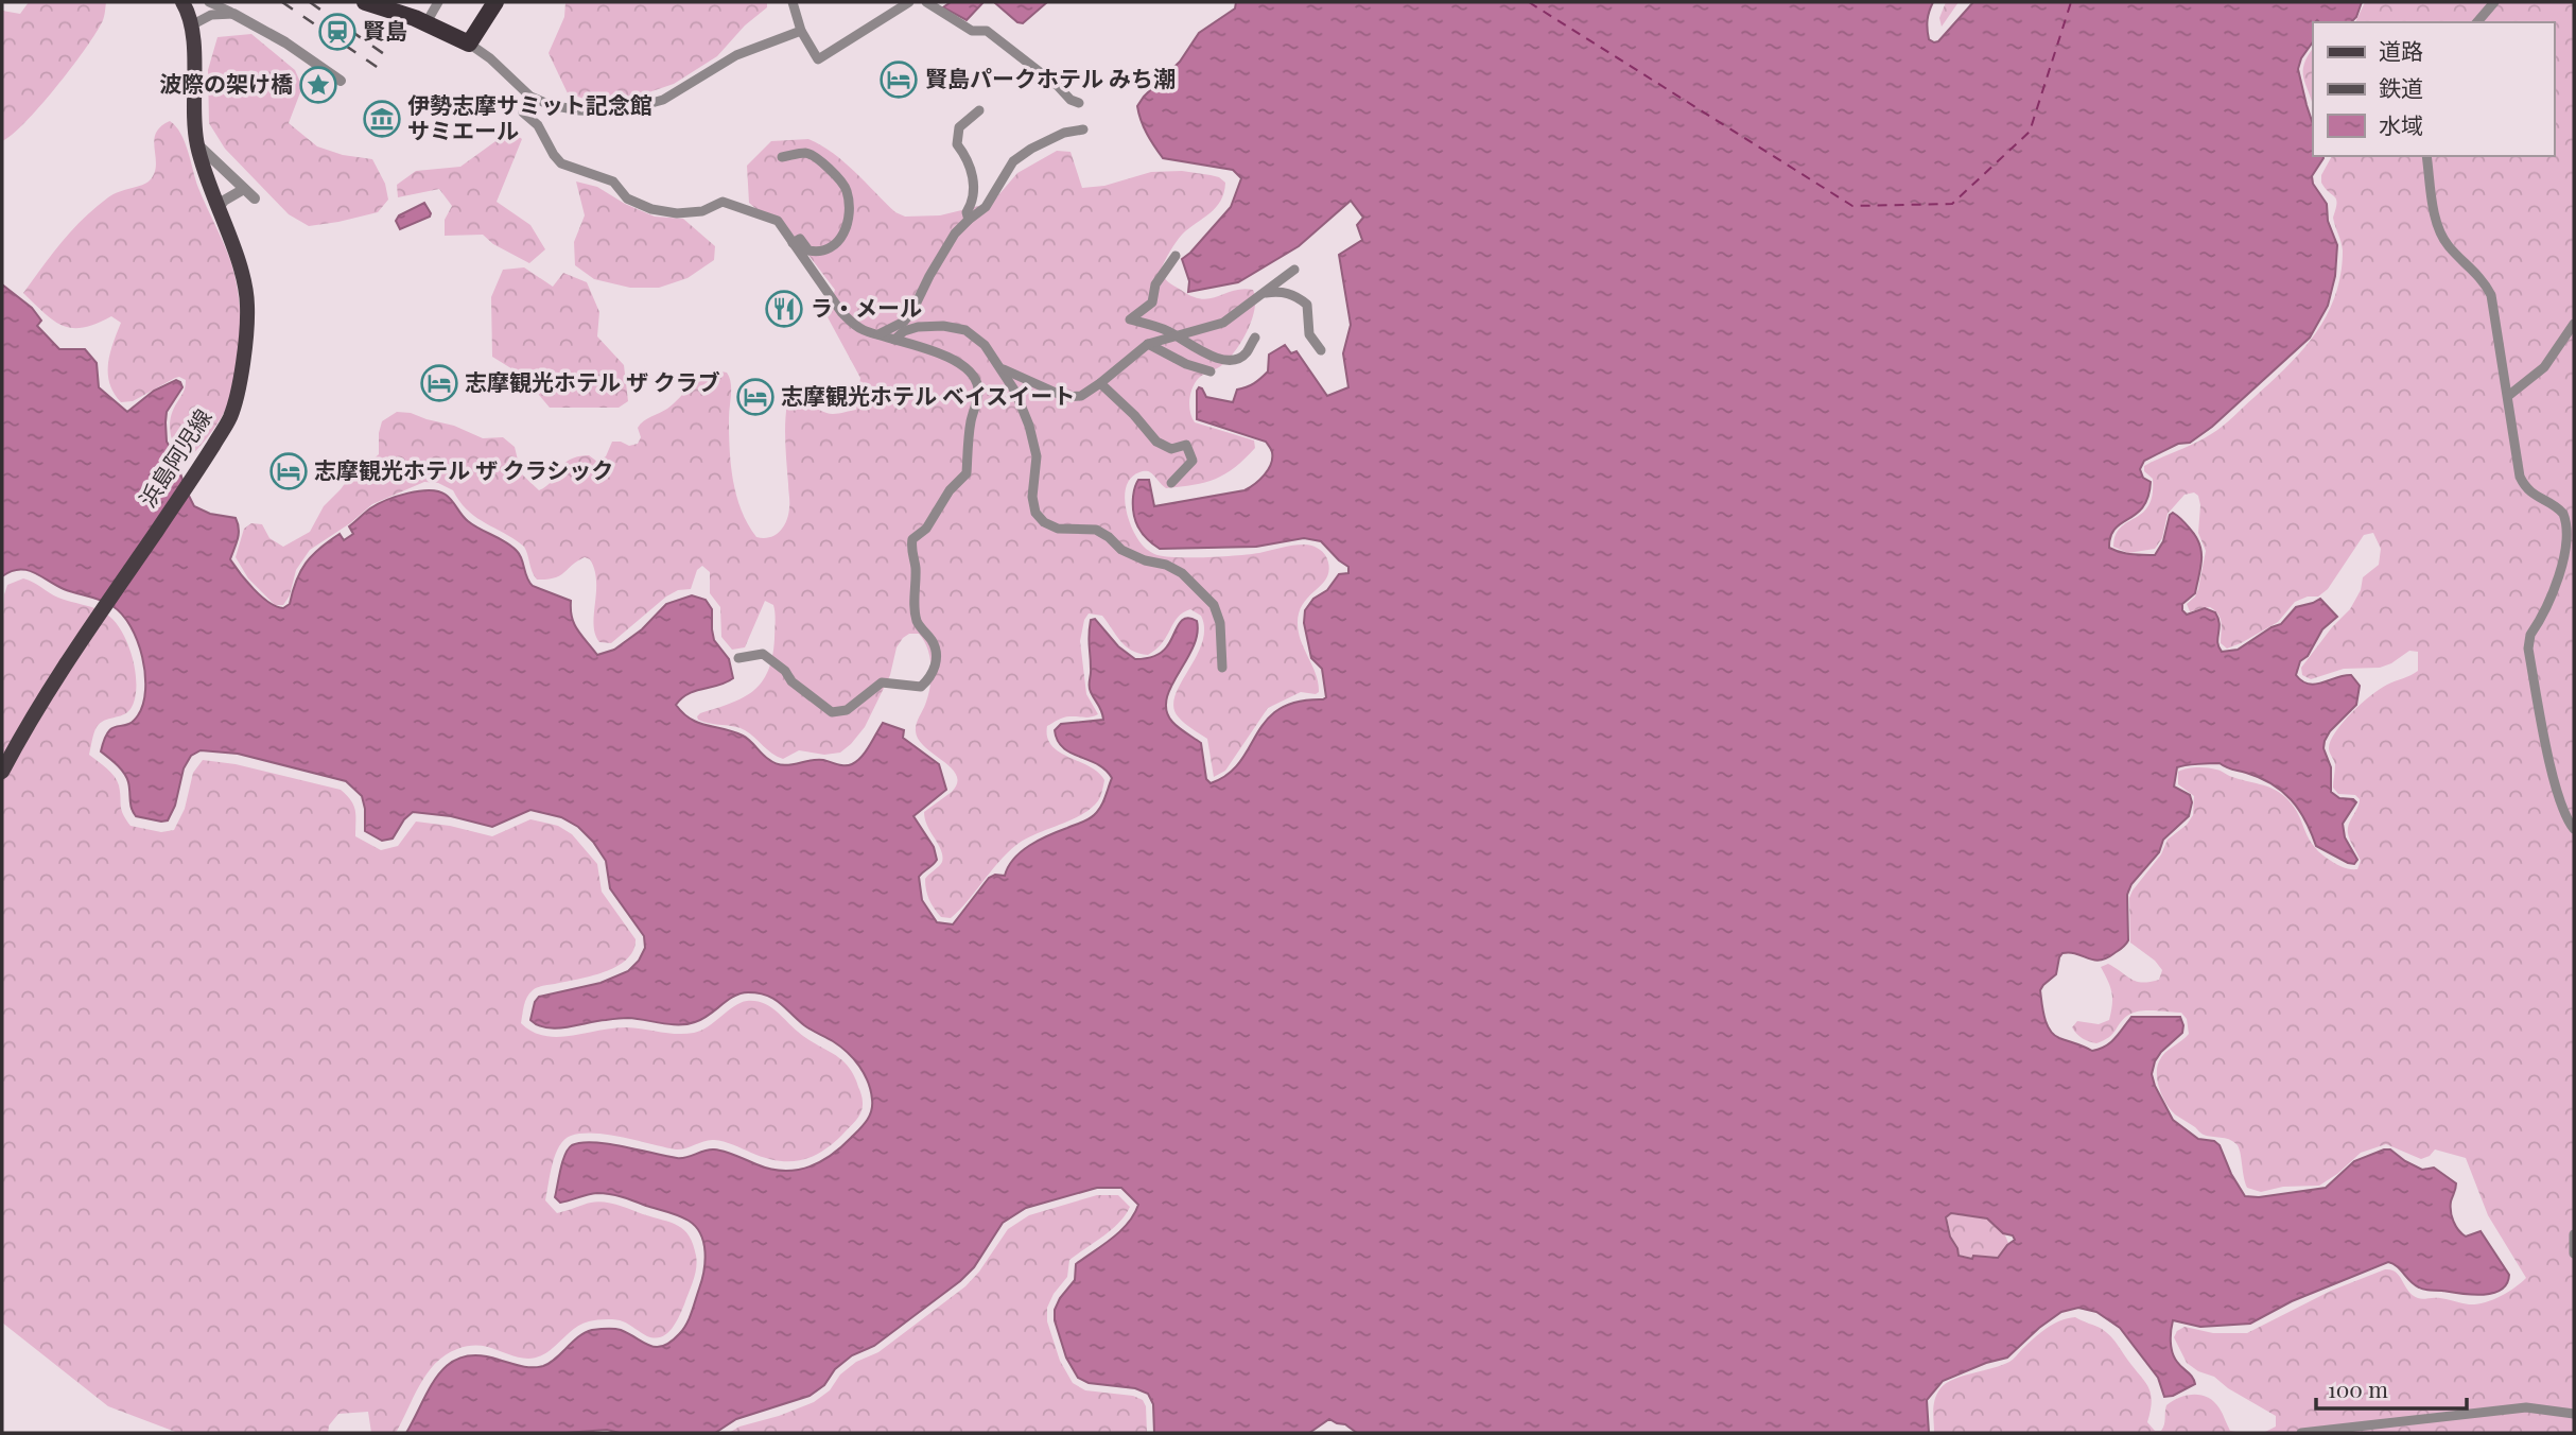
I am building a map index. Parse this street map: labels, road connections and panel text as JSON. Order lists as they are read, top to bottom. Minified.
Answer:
{"streets":{"main road":["浜島阿児線"]},"places":{"station":["賢島"],"hotel":["賢島パークホテル みち潮","志摩観光ホテル ザ クラブ","志摩観光ホテル ベイスイート","志摩観光ホテル ザ クラシック"],"place":["波際の架け橋"],"museum":["伊勢志摩サミット記念館 サミエール"],"restaurant":["ラ・メール"]},"legend":["道路","鉄道","水域"],"scale_bar":"100 m"}
